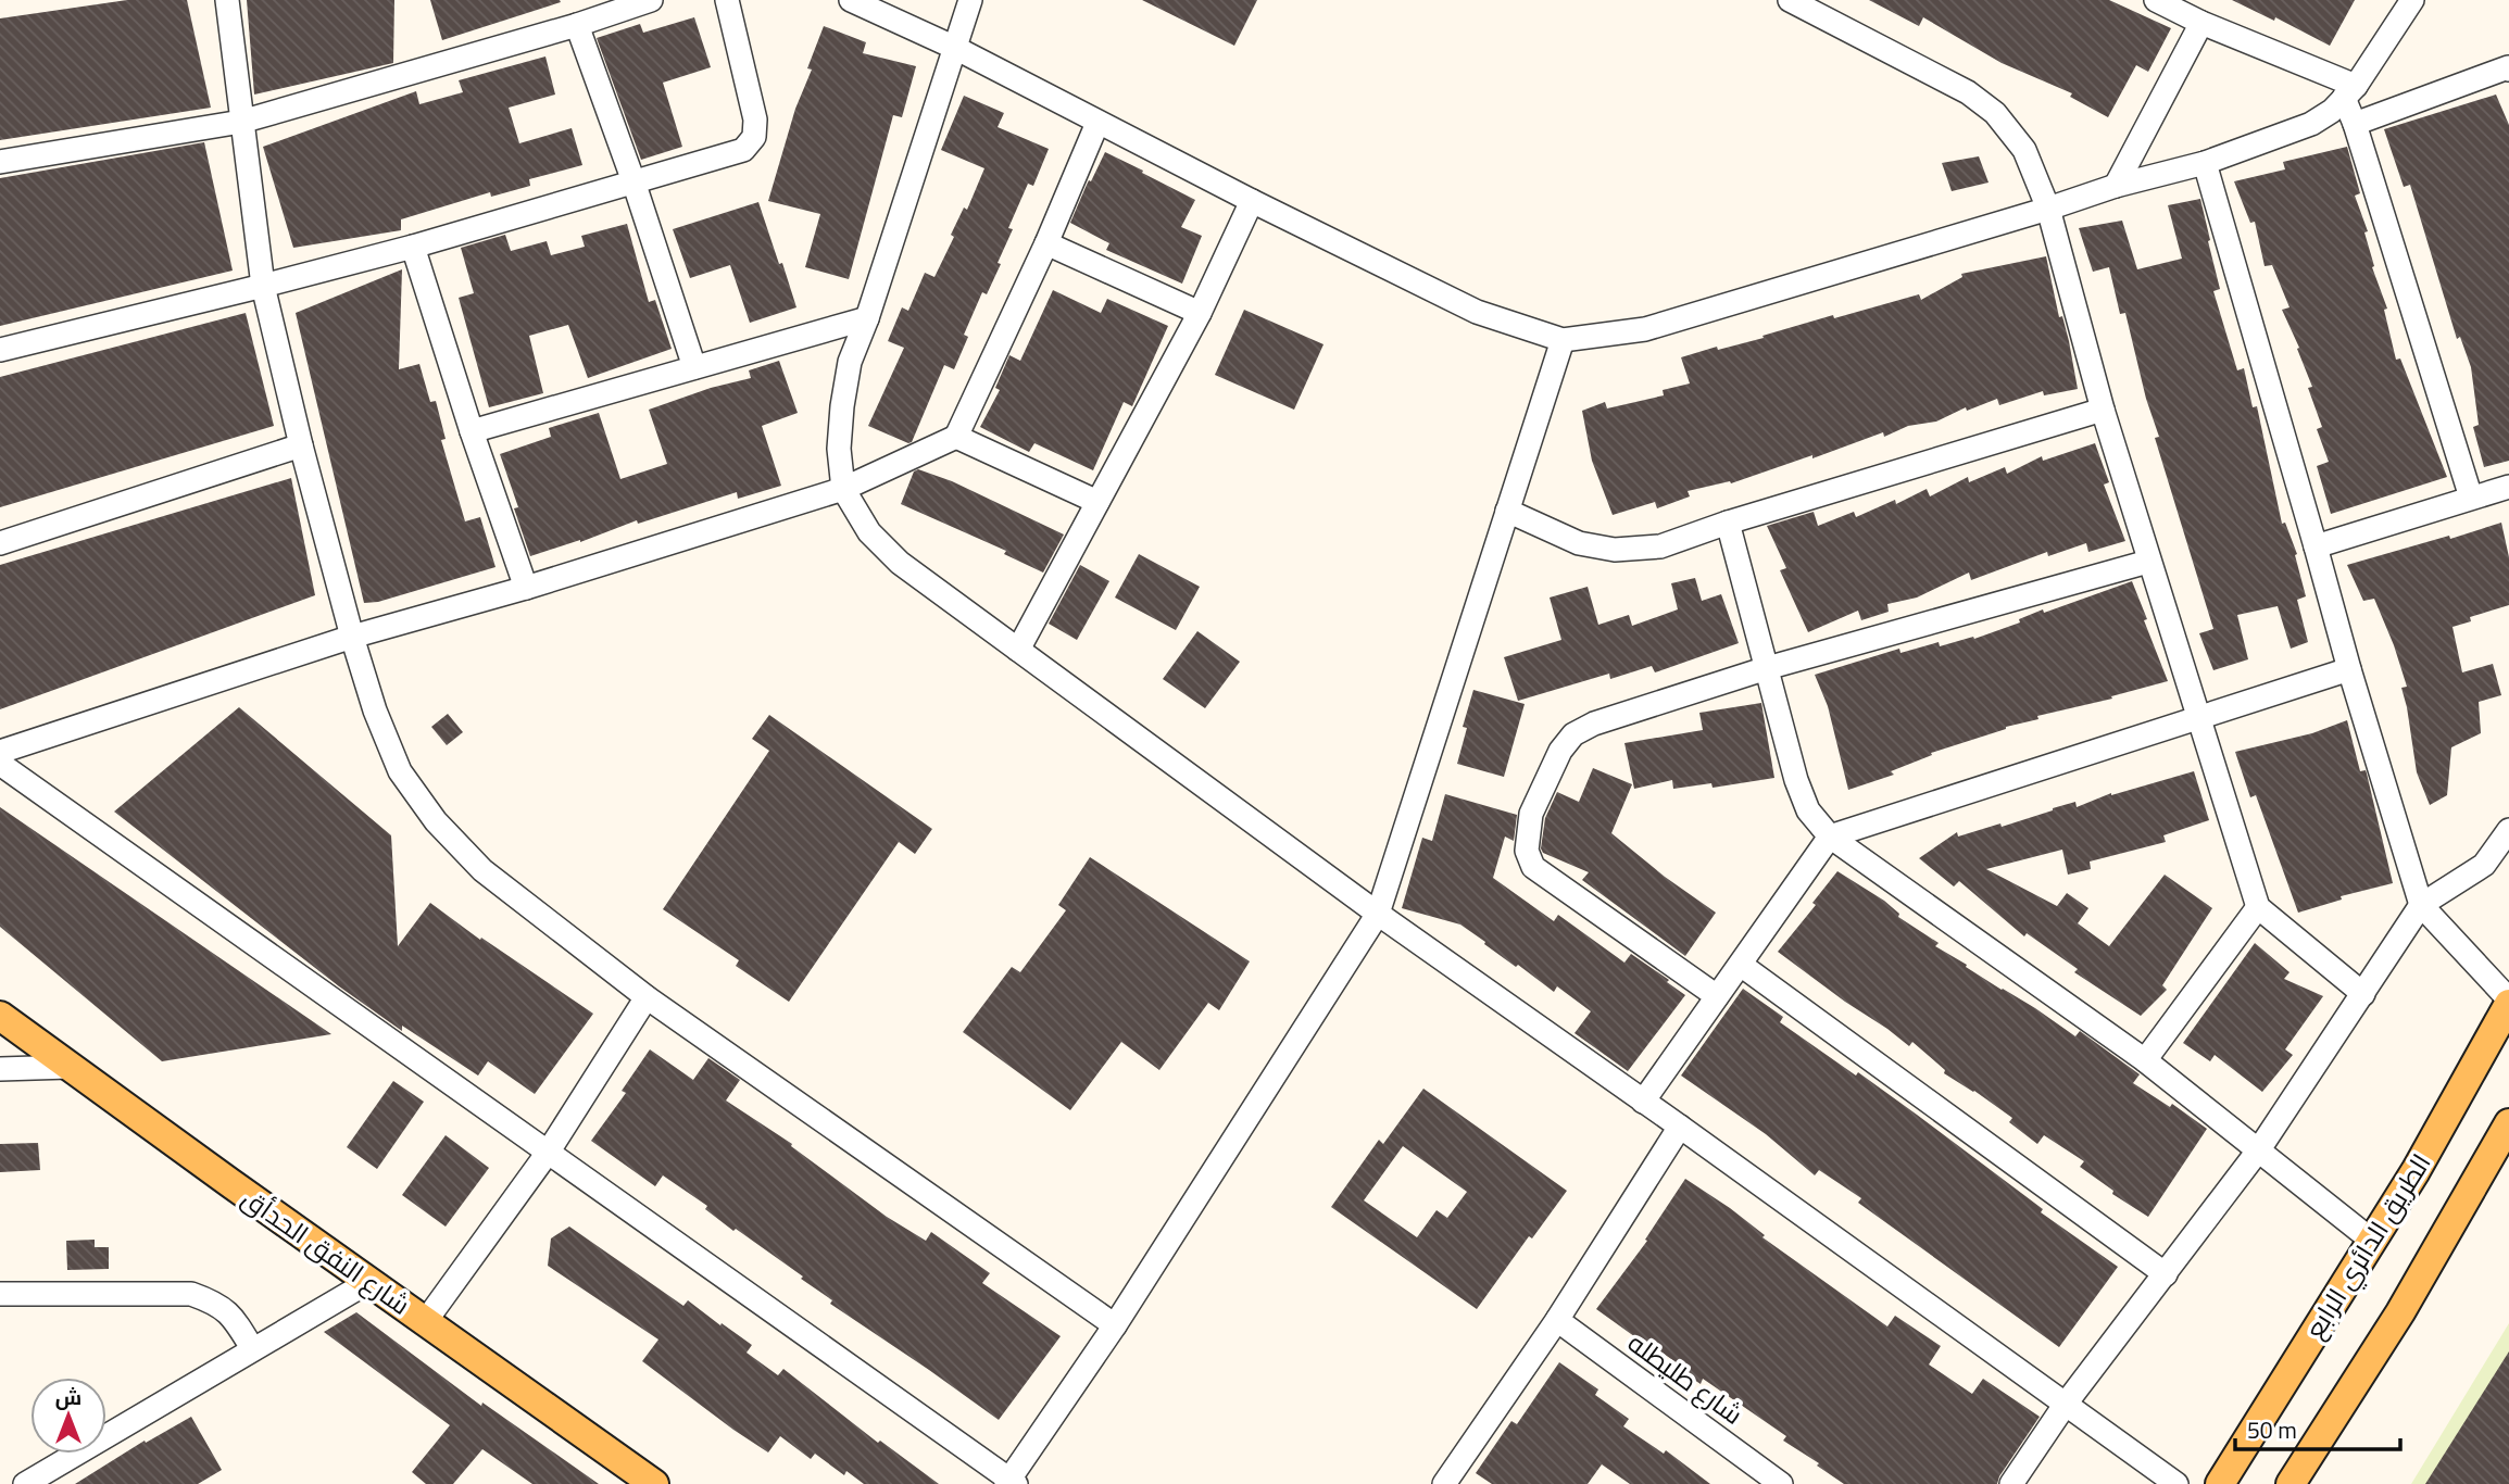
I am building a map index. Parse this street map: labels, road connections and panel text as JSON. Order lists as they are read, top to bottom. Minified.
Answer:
{"streets":{"main road":["الطريق الدائري الرابع","شارع النفق الحدأق"],"street":["شارع طليطله"]},"scale_bar":"50 m","north":"top"}
